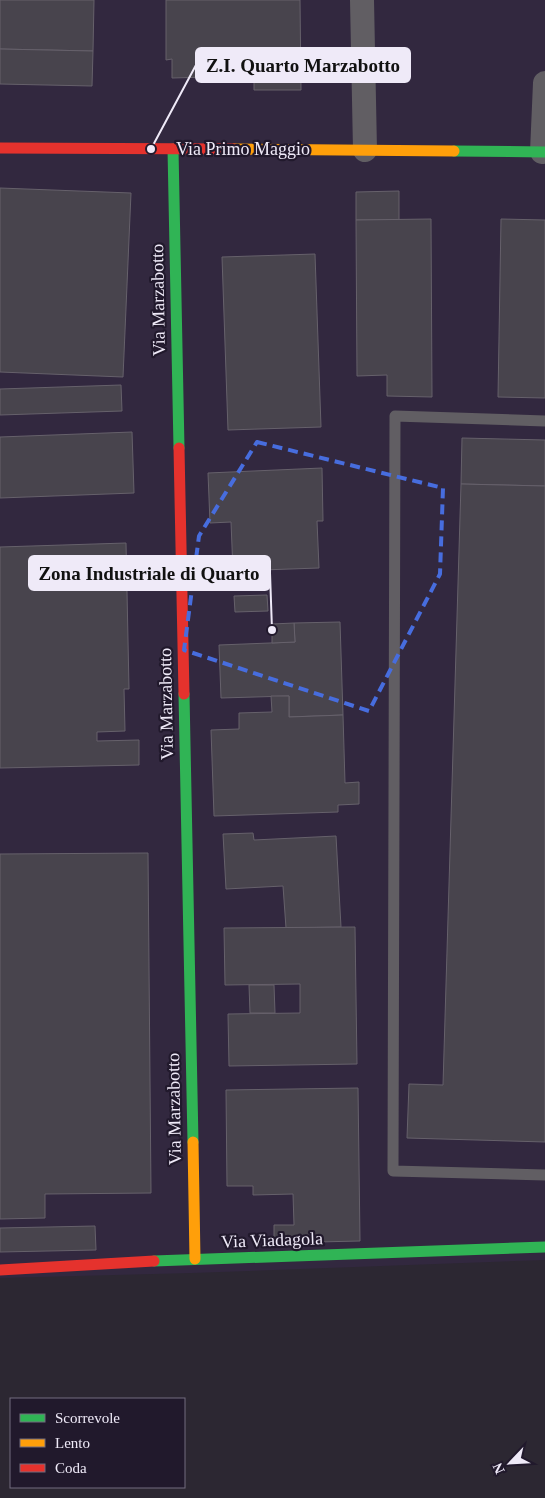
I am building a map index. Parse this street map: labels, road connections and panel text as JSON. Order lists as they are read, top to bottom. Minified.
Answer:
{"streets":{"street":["Via Primo Maggio","Via Marzabotto","Via Viadagola"]},"crossings":[["Via Primo Maggio","Via Marzabotto"],["Via Marzabotto","Via Viadagola"]],"places":["Z.I. Quarto Marzabotto","Zona Industriale di Quarto"],"legend":["Scorrevole","Lento","Coda"],"north":"bottom left"}
